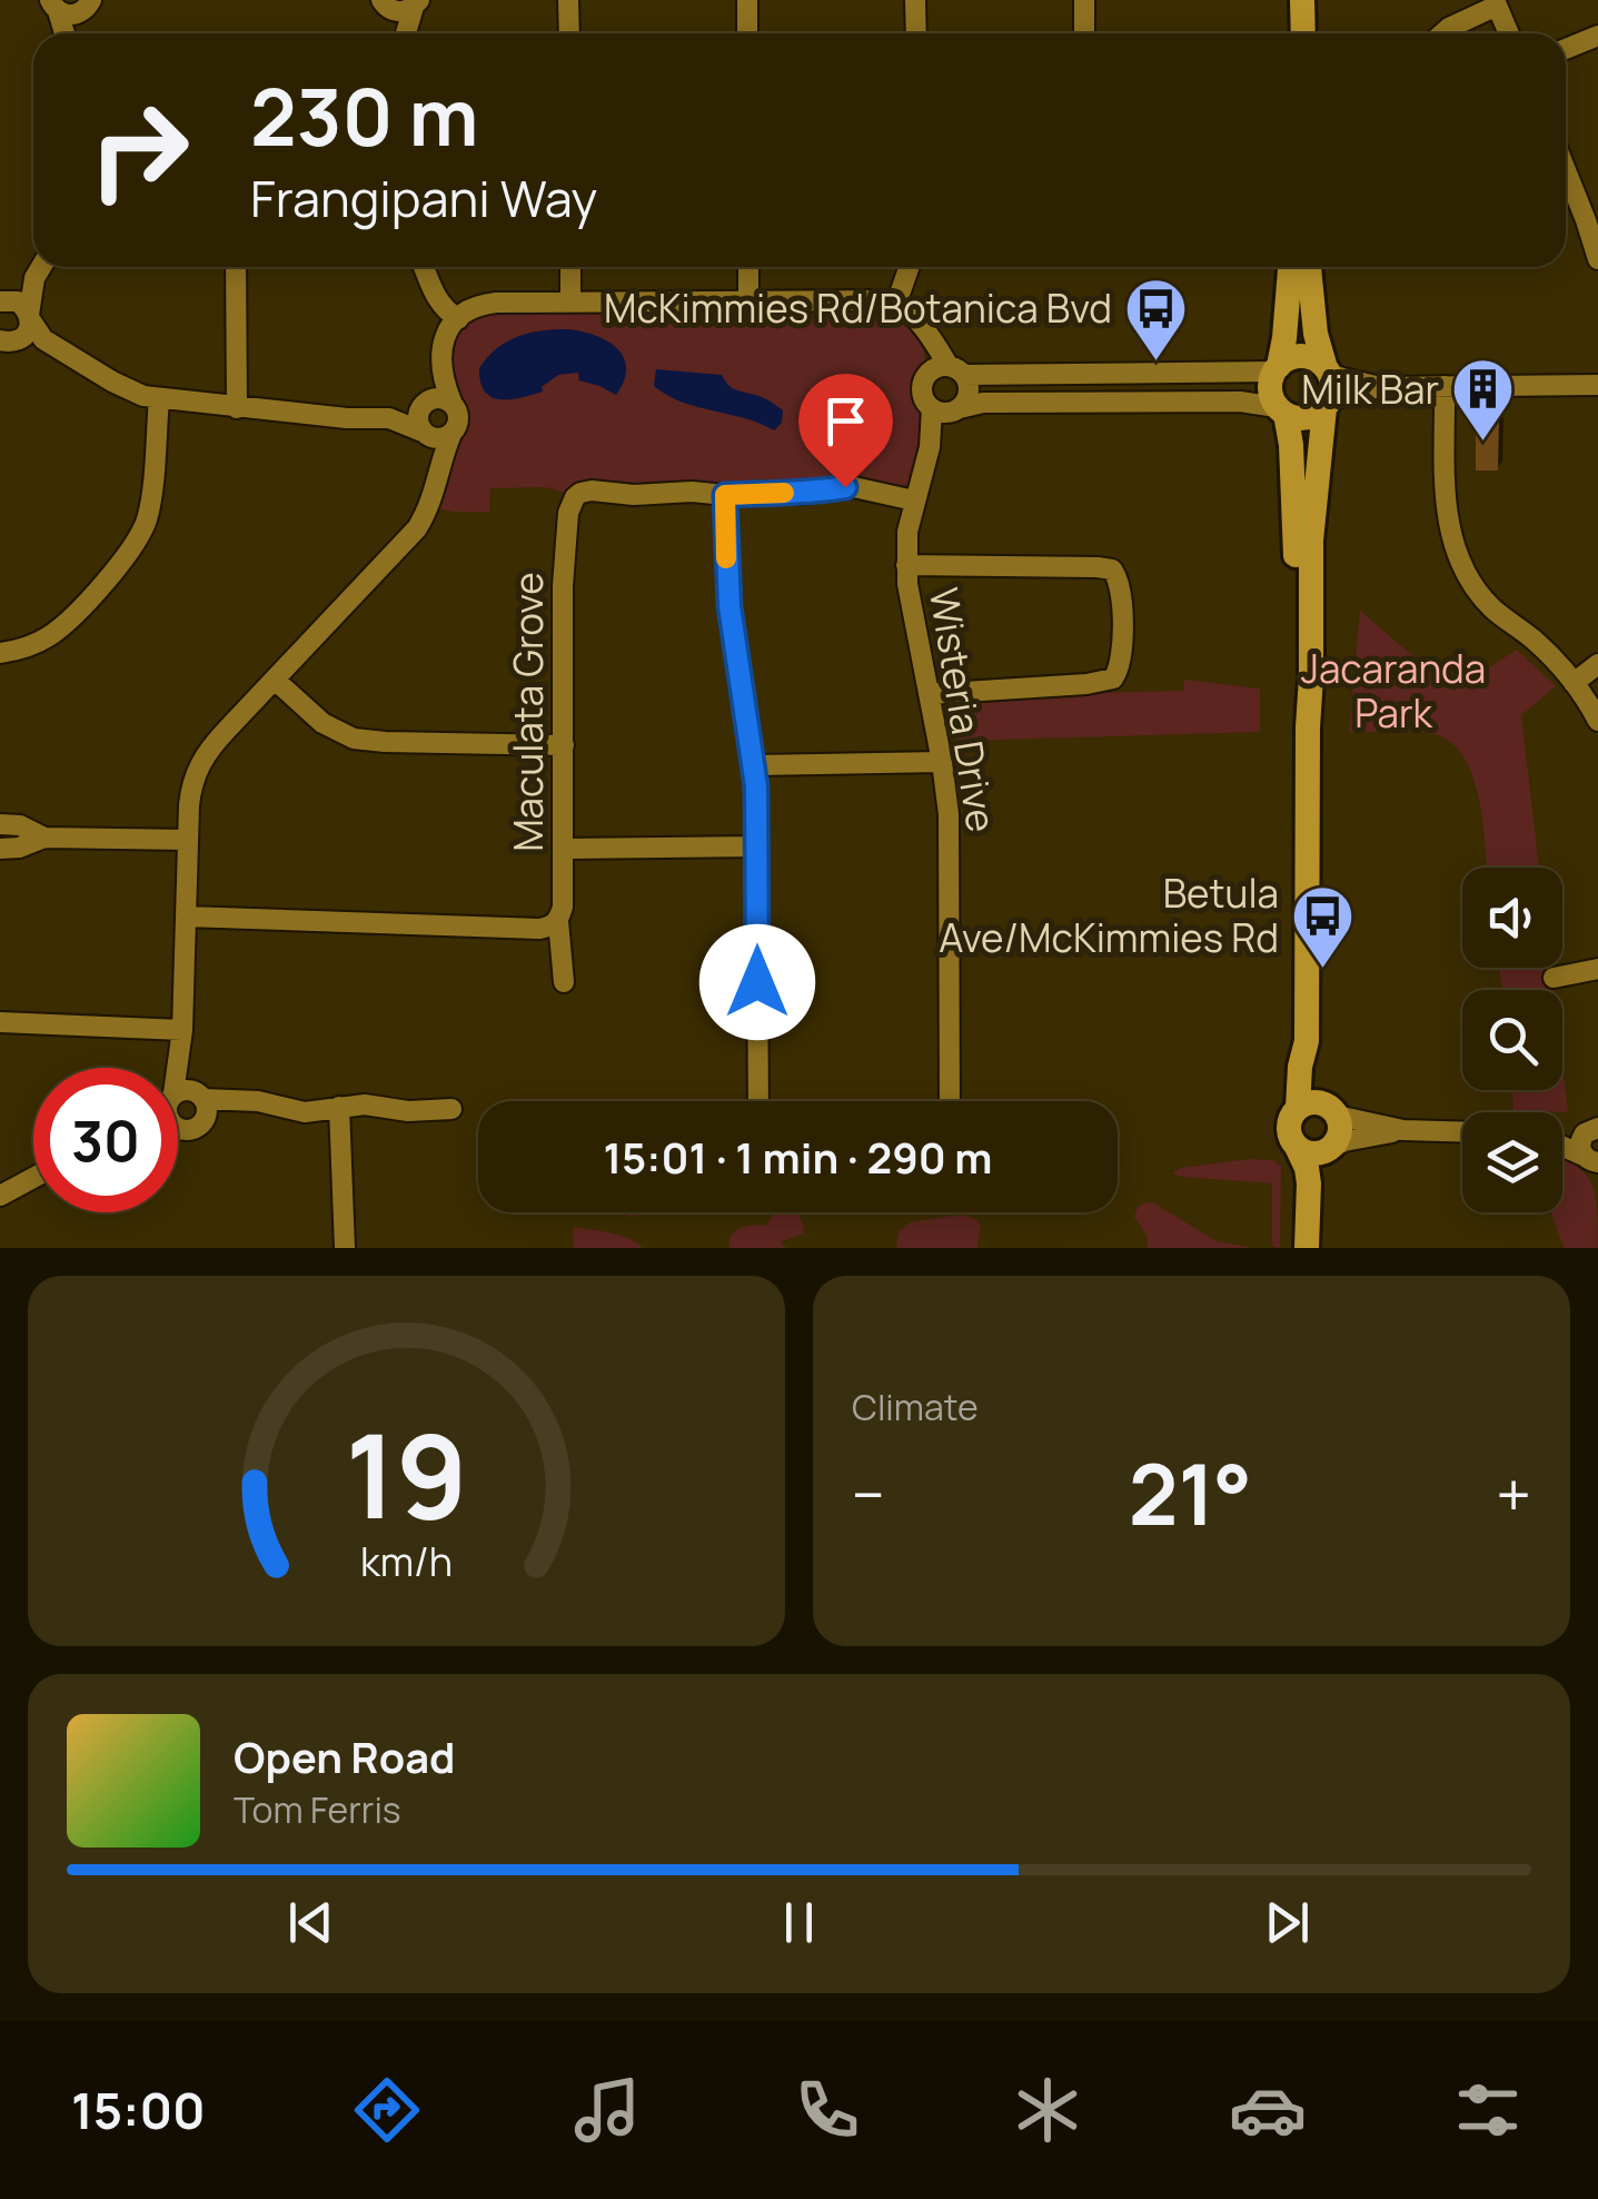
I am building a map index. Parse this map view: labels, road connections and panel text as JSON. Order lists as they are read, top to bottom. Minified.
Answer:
{"streets":{"street":["Wisteria Drive","Maculata Grove"]},"parks":["Jacaranda Park"],"places":{"bus stop":["McKimmies Rd/Botanica Bvd","Betula Ave/McKimmies Rd"],"building":["Milk Bar"]},"page":{"turn":["230 m","Frangipani Way"],"limit":"30","trip":"15:01 · 1 min · 290 m","tile":"Climate","heat":["−","21°","+"],"song":["Open Road","Tom Ferris"],"tabs":"15:00","gauge":["19","km/h"]}}
